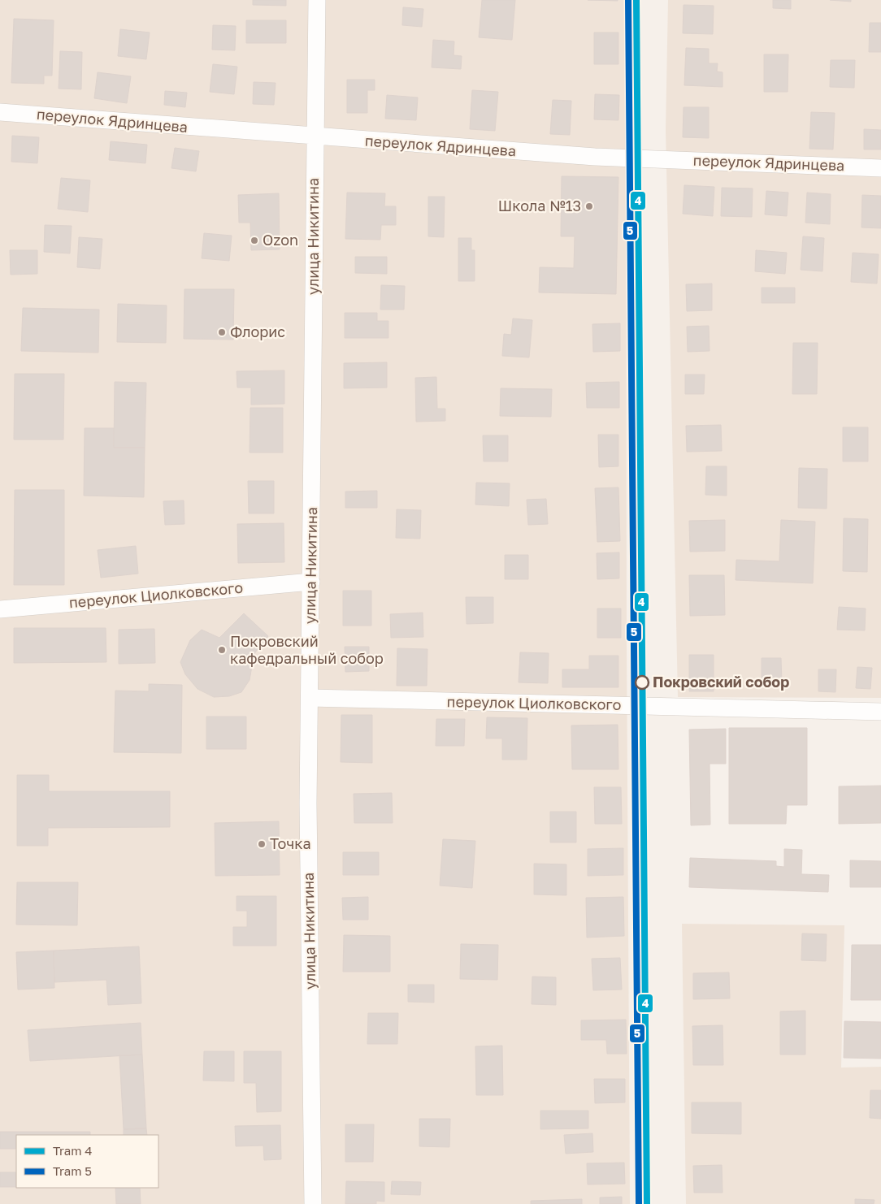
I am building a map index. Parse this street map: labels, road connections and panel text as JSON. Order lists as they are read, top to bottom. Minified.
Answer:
{"streets":{"street":["переулок Ядринцева","улица Никитина","переулок Циолковского"]},"crossings":[["переулок Ядринцева","улица Никитина"],["улица Никитина","переулок Циолковского"]],"places":["Школа №13","Ozon","Флорис","Покровский кафедральный собор","Покровский собор","Точка"],"lines":["tram line 4","tram line 5"],"legend":["Tram 4","Tram 5"]}
